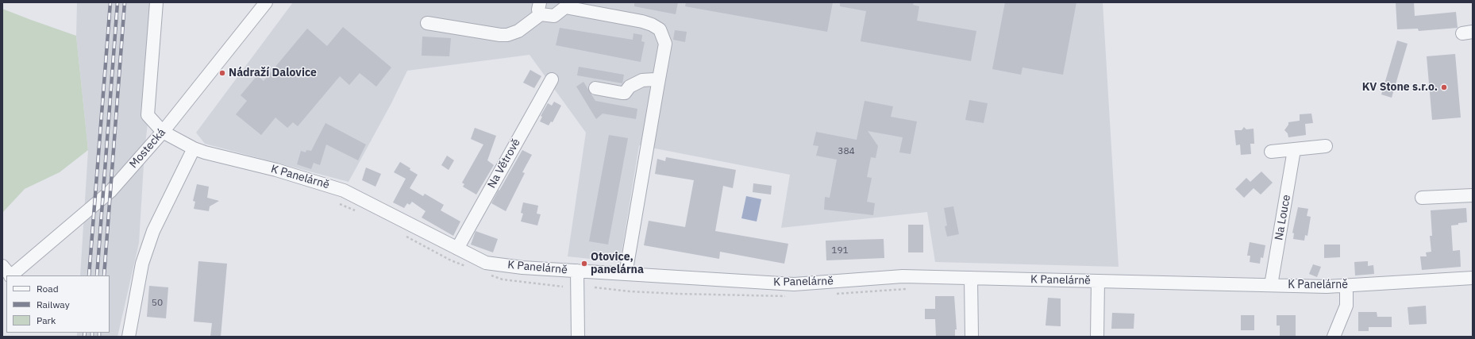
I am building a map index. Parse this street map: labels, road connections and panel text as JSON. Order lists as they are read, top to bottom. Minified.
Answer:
{"streets":{"street":["Mostecká","Na Větrově","K Panelárně","Na Louce"]},"crossings":[["Mostecká","K Panelárně"],["Na Větrově","K Panelárně"],["K Panelárně","Na Louce"]],"places":["Nádraží Dalovice","KV Stone s.r.o.","Otovice, panelárna"],"house_numbers":["384","191","50"],"legend":["Road","Railway","Park"]}
